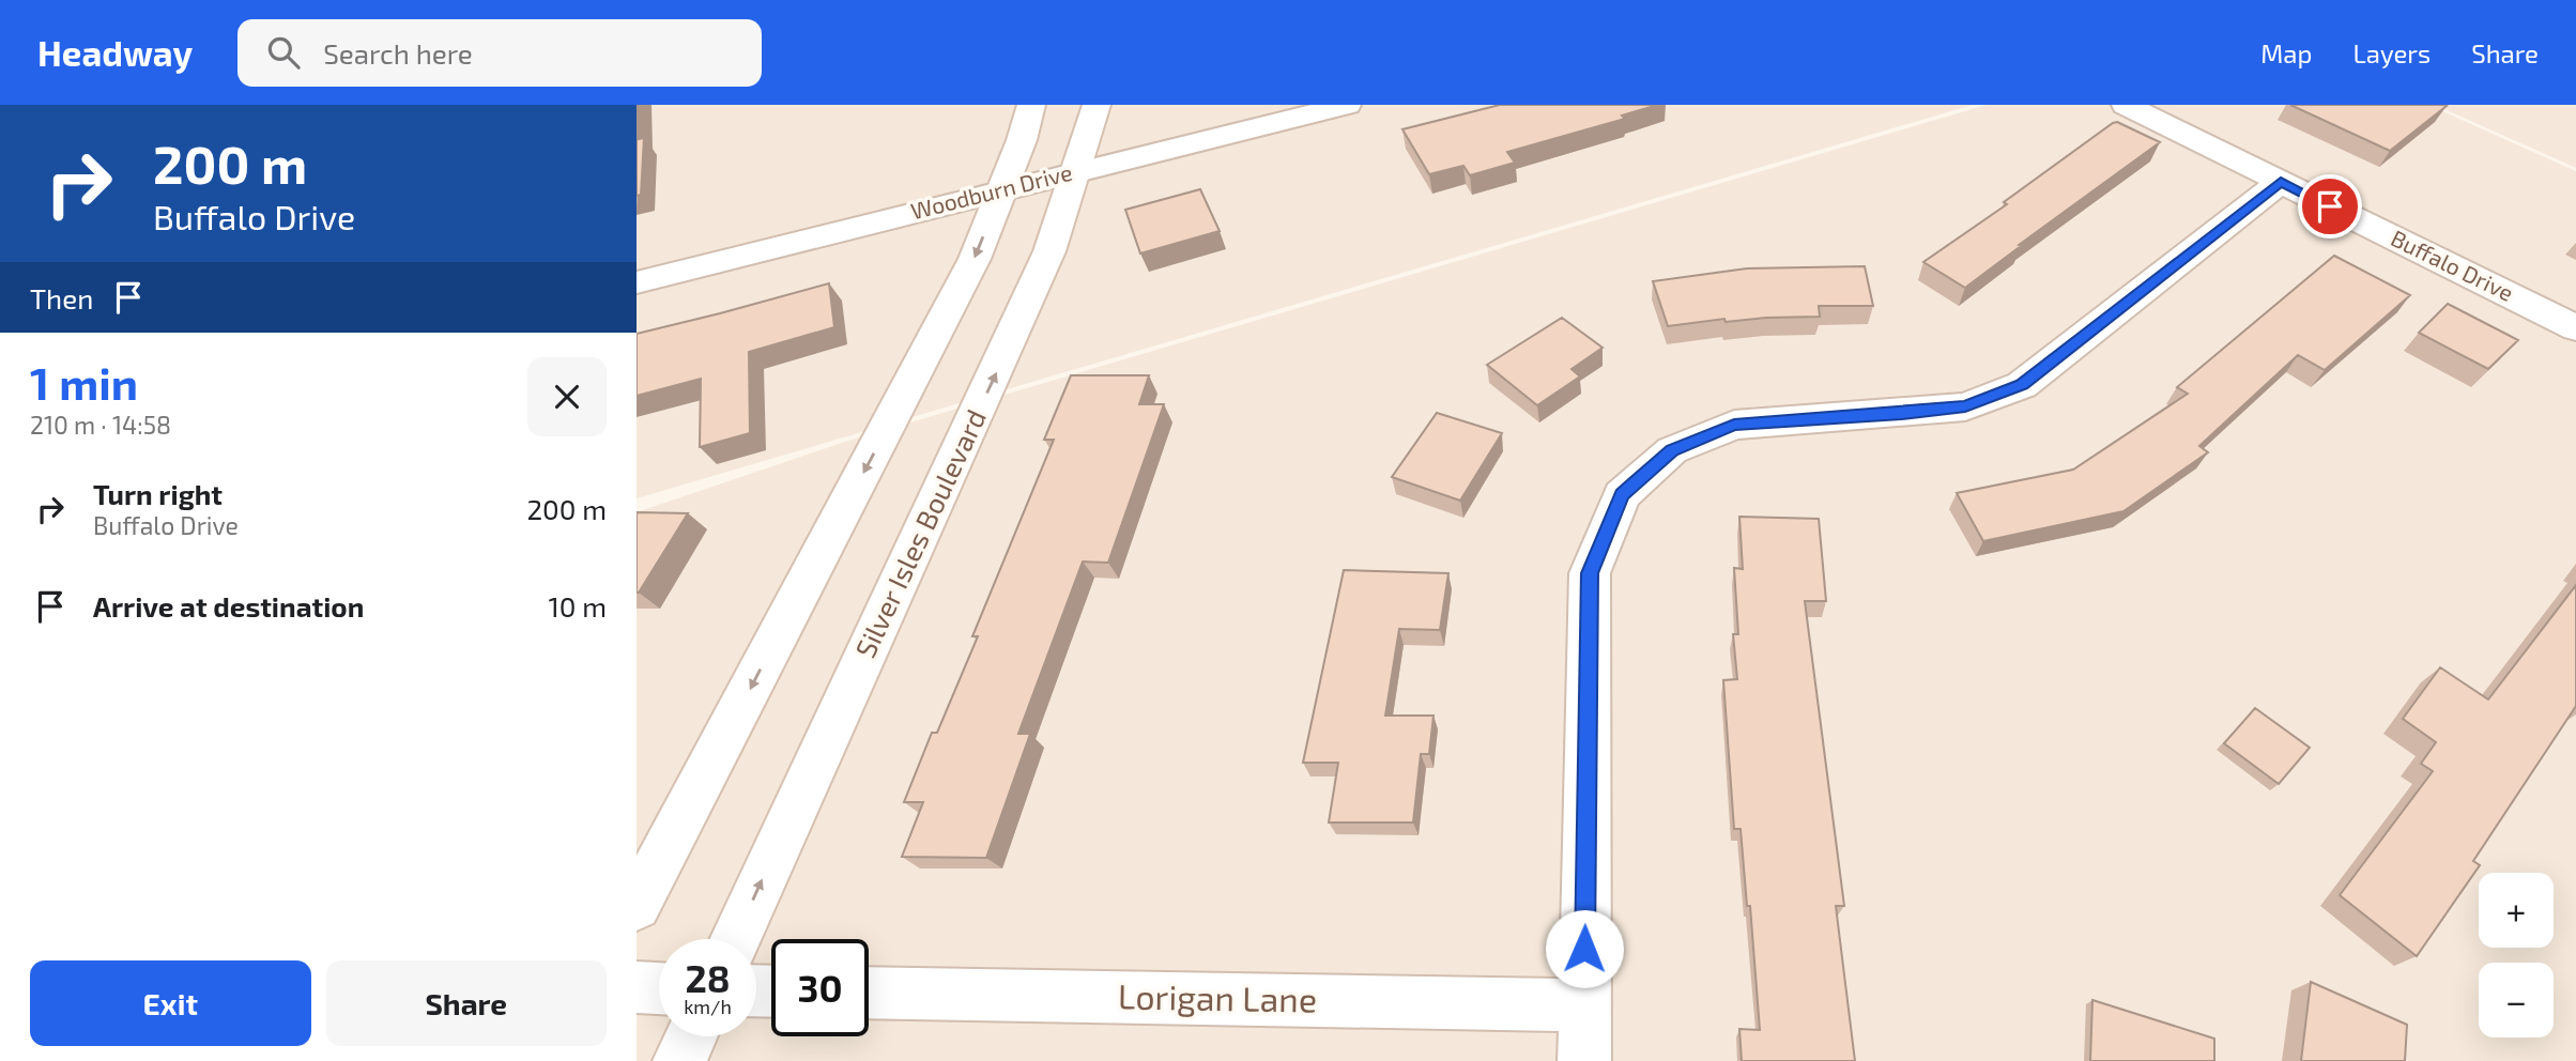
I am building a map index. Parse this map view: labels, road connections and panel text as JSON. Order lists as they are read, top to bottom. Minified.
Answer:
{"streets":{"street":["Woodburn Drive","Buffalo Drive","Silver Isles Boulevard","Lorigan Lane"]},"crossings":[["Woodburn Drive","Silver Isles Boulevard"]],"page":{"header":"Headway","search":"Search here","nav":["Map","Layers","Share"],"turn":["200 m","Buffalo Drive"],"then":"Then","heading":["1 min","210 m · 14:58"],"list":[{"name":"Turn right","note":"Buffalo Drive","value":"200 m"},{"name":"Arrive at destination","value":"10 m"}],"map_buttons":["+","−"],"speed":"28 km/h","limit":"30","buttons":["Exit","Share"]}}
